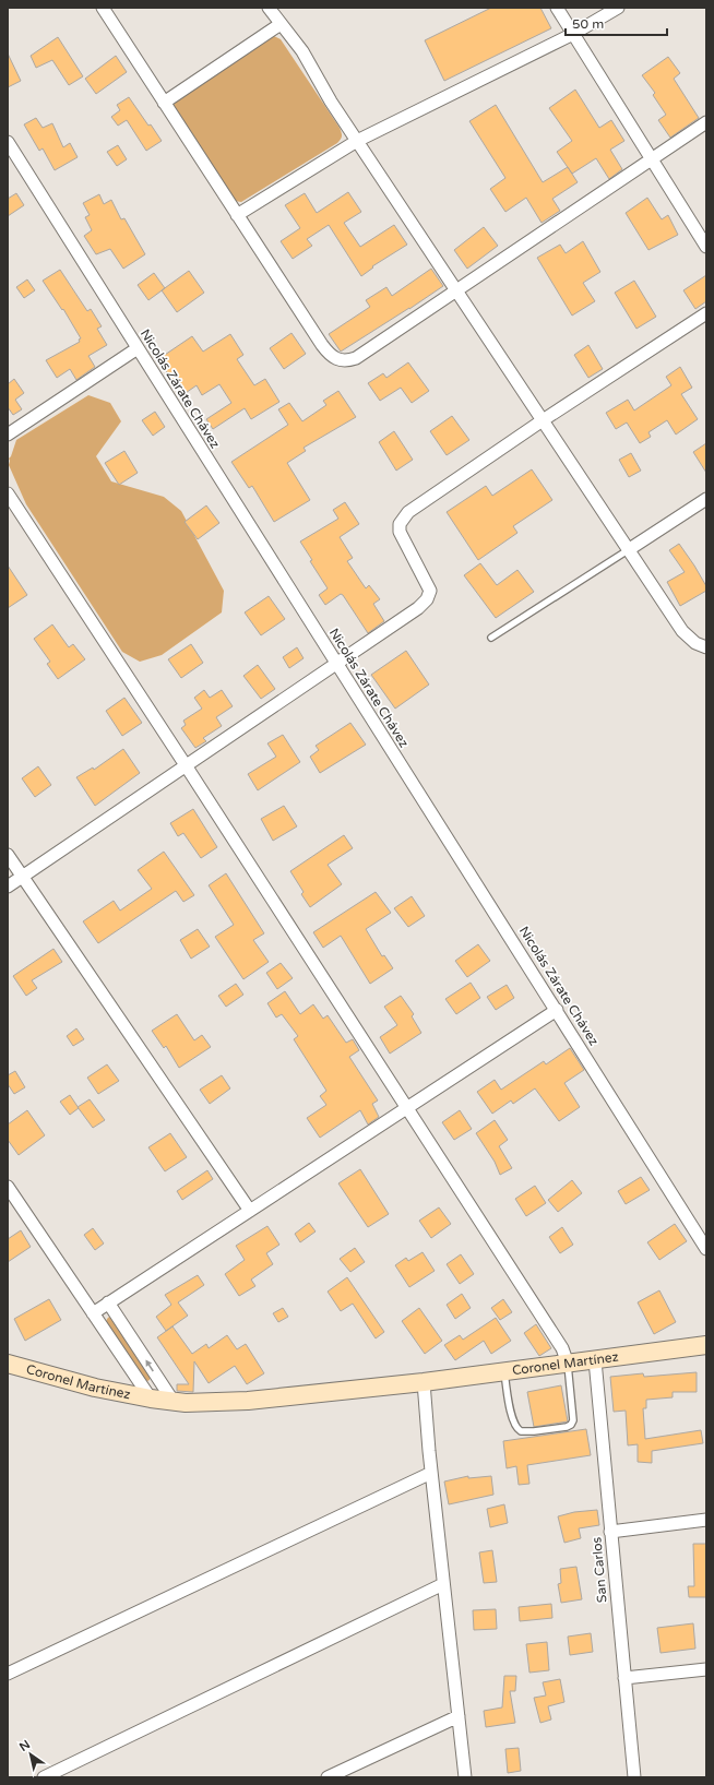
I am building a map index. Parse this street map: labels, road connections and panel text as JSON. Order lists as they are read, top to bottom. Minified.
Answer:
{"streets":{"main road":["Coronel Martínez"],"street":["Nicolás Zárate Chávez","San Carlos"]},"crossings":[["Coronel Martínez","San Carlos"]],"scale_bar":"50 m","north":"top left"}
